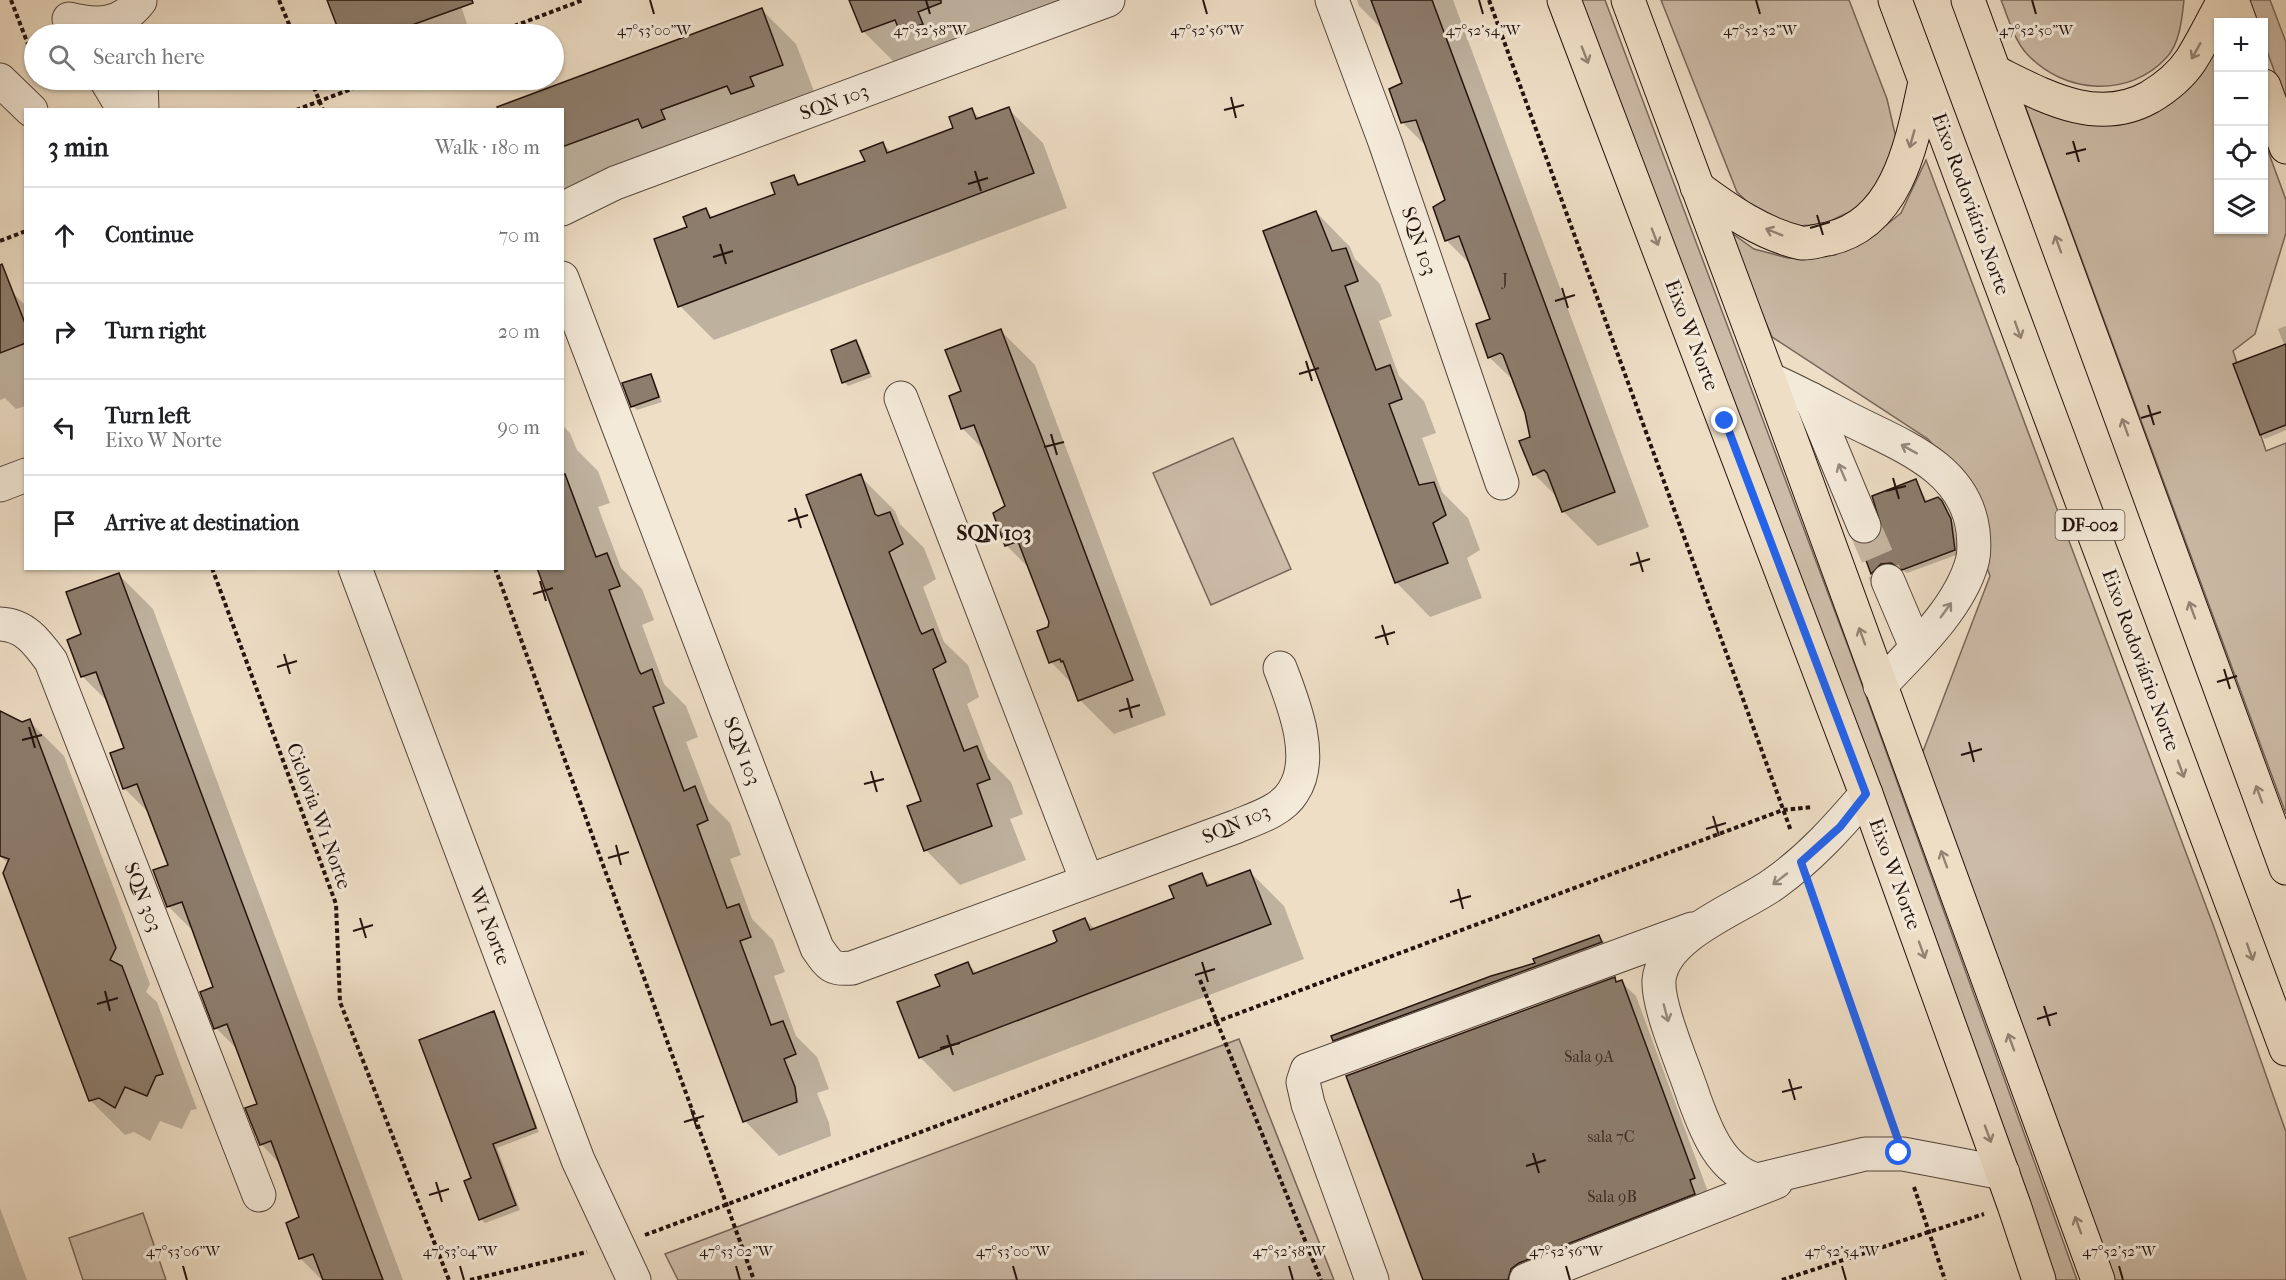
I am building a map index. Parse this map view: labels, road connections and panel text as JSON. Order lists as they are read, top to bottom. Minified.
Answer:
{"streets":{"main road":["Eixo Rodoviário Norte","Eixo W Norte","DF-002"],"street":["SQN 103","SQN 303","W1 Norte"],"path":["Ciclovia W1 Norte"]},"districts":["SQN 103"],"house_numbers":["J","Sala 9A","sala 7C","Sala 9B"],"page":{"map_buttons":["+","−"],"search":"Search here","heading":["3 min","Walk · 180 m"],"list":[["Continue","70 m"],["Turn right","20 m"],["Turn left","Eixo W Norte","90 m"],"Arrive at destination"]},"coordinates":["47°53'00\"W","47°52'58\"W","47°52'56\"W","47°52'54\"W","47°52'52\"W","47°52'50\"W","47°53'06\"W","47°53'04\"W","47°53'02\"W"]}
